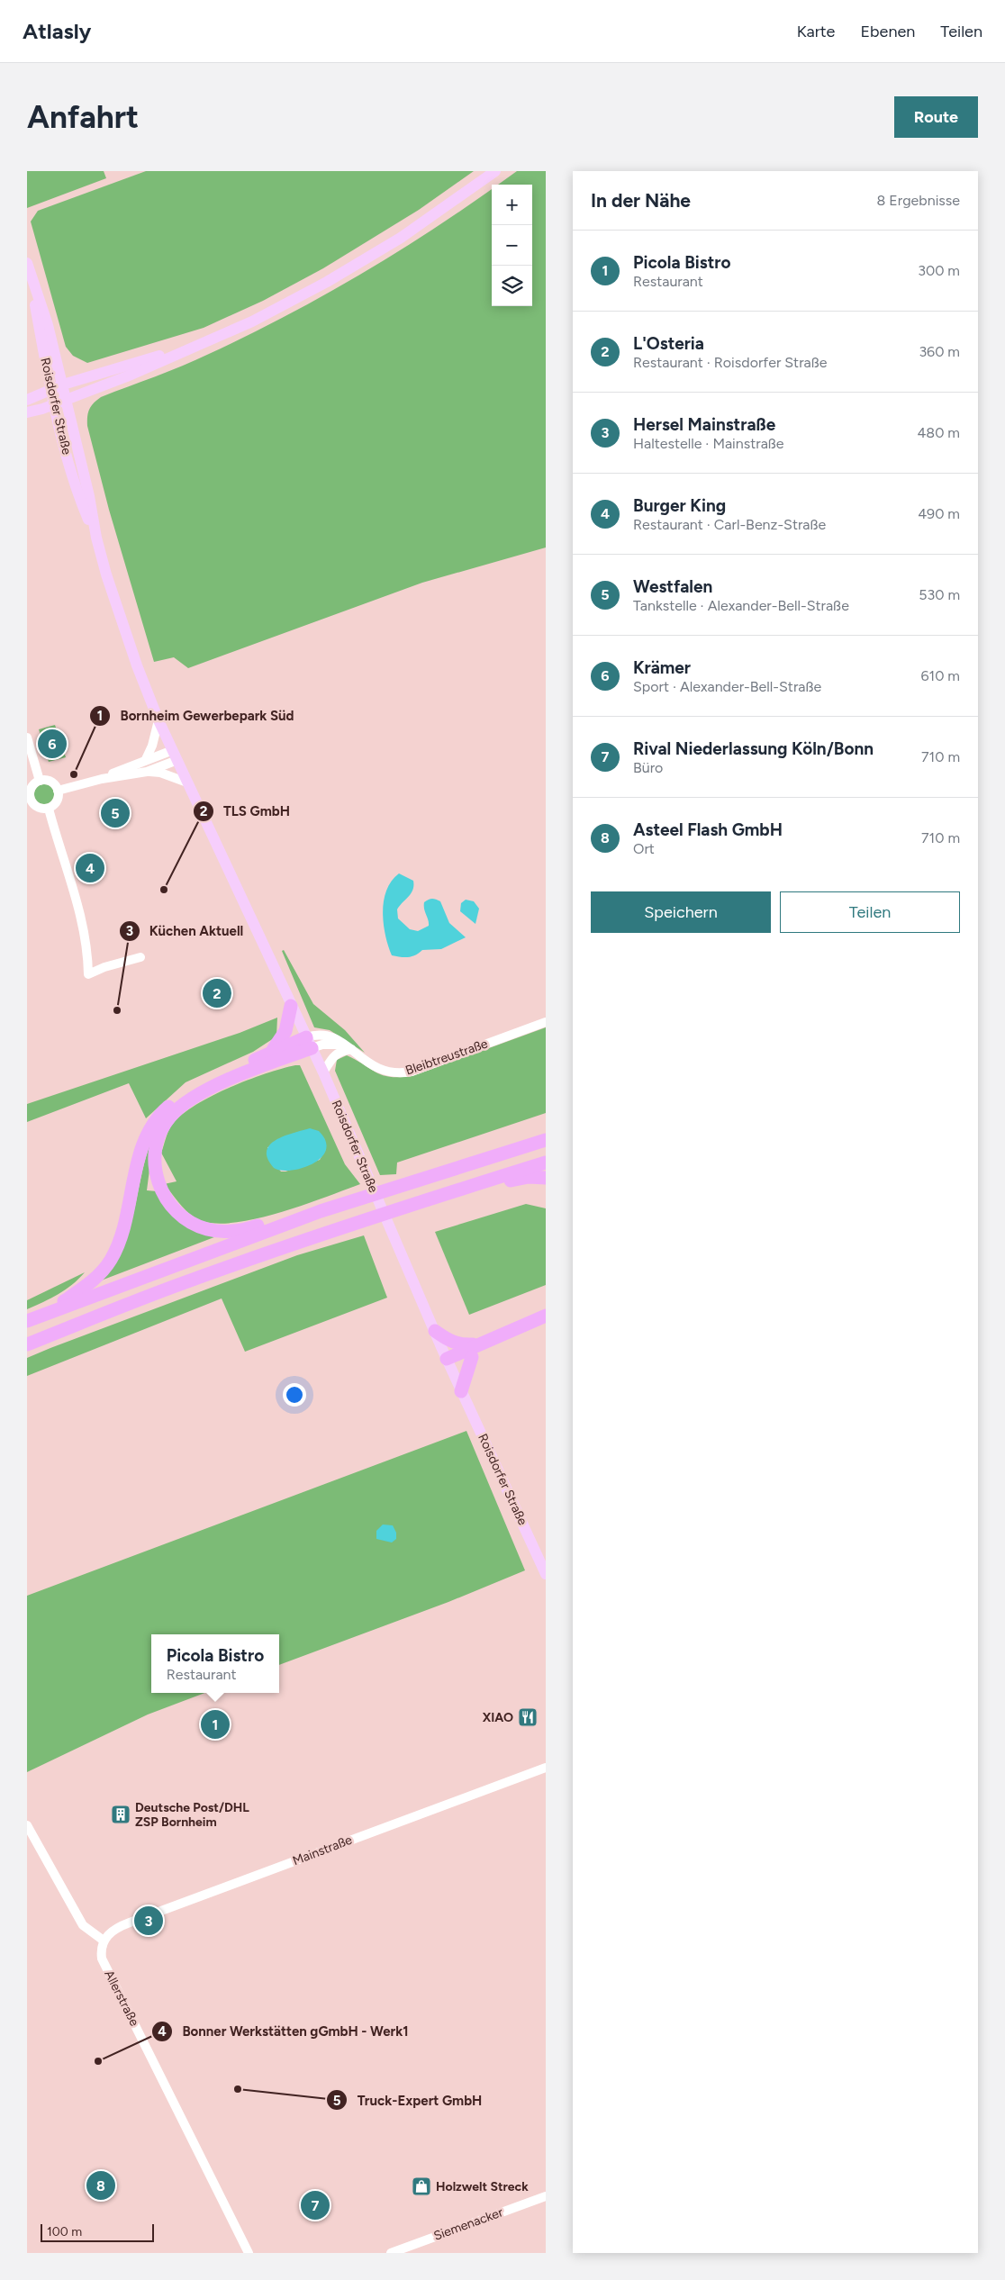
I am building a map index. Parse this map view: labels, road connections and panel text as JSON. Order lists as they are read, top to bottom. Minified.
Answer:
{"streets":{"main road":["Roisdorfer Straße"],"street":["Bleibtreustraße","Mainstraße","Allerstraße","Siemenacker"]},"crossings":[["Roisdorfer Straße","Bleibtreustraße"],["Mainstraße","Allerstraße"]],"places":{"other":["Bornheim Gewerbepark Süd","TLS GmbH","Küchen Aktuell","Bonner Werkstätten gGmbH - Werk1","Truck-Expert GmbH"],"restaurant":["XIAO"],"building":["Deutsche Post/DHL ZSP Bornheim"],"shop":["Holzwelt Streck"]},"scale_bar":"100 m","page":{"header":"Atlasly","nav":["Karte","Ebenen","Teilen"],"buttons":["Route",["Speichern","Teilen"]],"title":"Anfahrt","heading":["In der Nähe","8 Ergebnisse"],"map_buttons":["+","−"],"list":[{"mark":"1","name":"Picola Bistro","note":"Restaurant","value":"300 m"},{"mark":"2","name":"L'Osteria","note":"Restaurant · Roisdorfer Straße","value":"360 m"},{"mark":"3","name":"Hersel Mainstraße","note":"Haltestelle · Mainstraße","value":"480 m"},{"mark":"4","name":"Burger King","note":"Restaurant · Carl-Benz-Straße","value":"490 m"},{"mark":"5","name":"Westfalen","note":"Tankstelle · Alexander-Bell-Straße","value":"530 m"},{"mark":"6","name":"Krämer","note":"Sport · Alexander-Bell-Straße","value":"610 m"},{"mark":"7","name":"Rival Niederlassung Köln/Bonn","note":"Büro","value":"710 m"},{"mark":"8","name":"Asteel Flash GmbH","note":"Ort","value":"710 m"}],"pins":["6","5","4","2","1","3","8","7"],"popup":["Picola Bistro","Restaurant"],"scale":"100 m"}}
